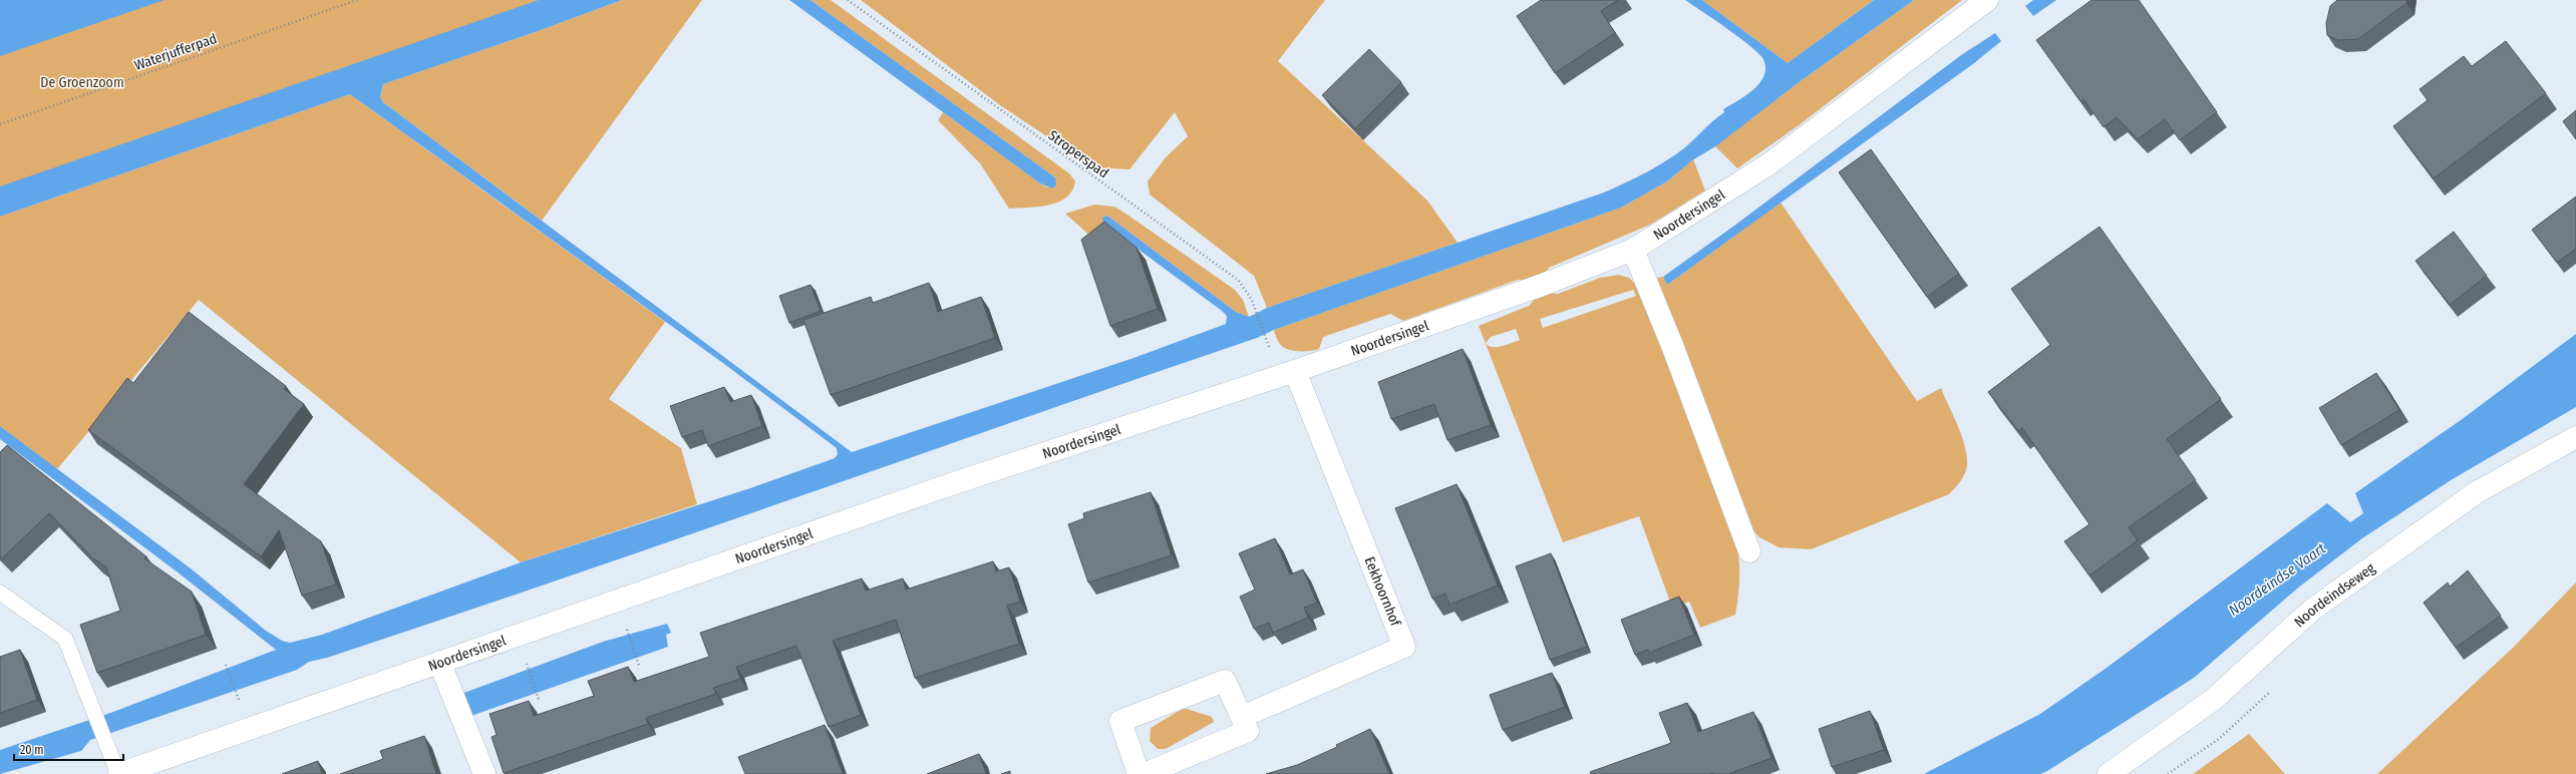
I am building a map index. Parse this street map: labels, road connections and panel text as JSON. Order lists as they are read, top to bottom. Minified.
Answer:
{"streets":{"street":["Noordersingel","Eekhoornhof","Noordeindseweg"],"path":["Waterjufferpad","Stroperspad"]},"crossings":[["Noordersingel","Eekhoornhof"]],"water":["Noordeindse Vaart"],"parks":["De Groenzoom"],"scale_bar":"20 m"}
